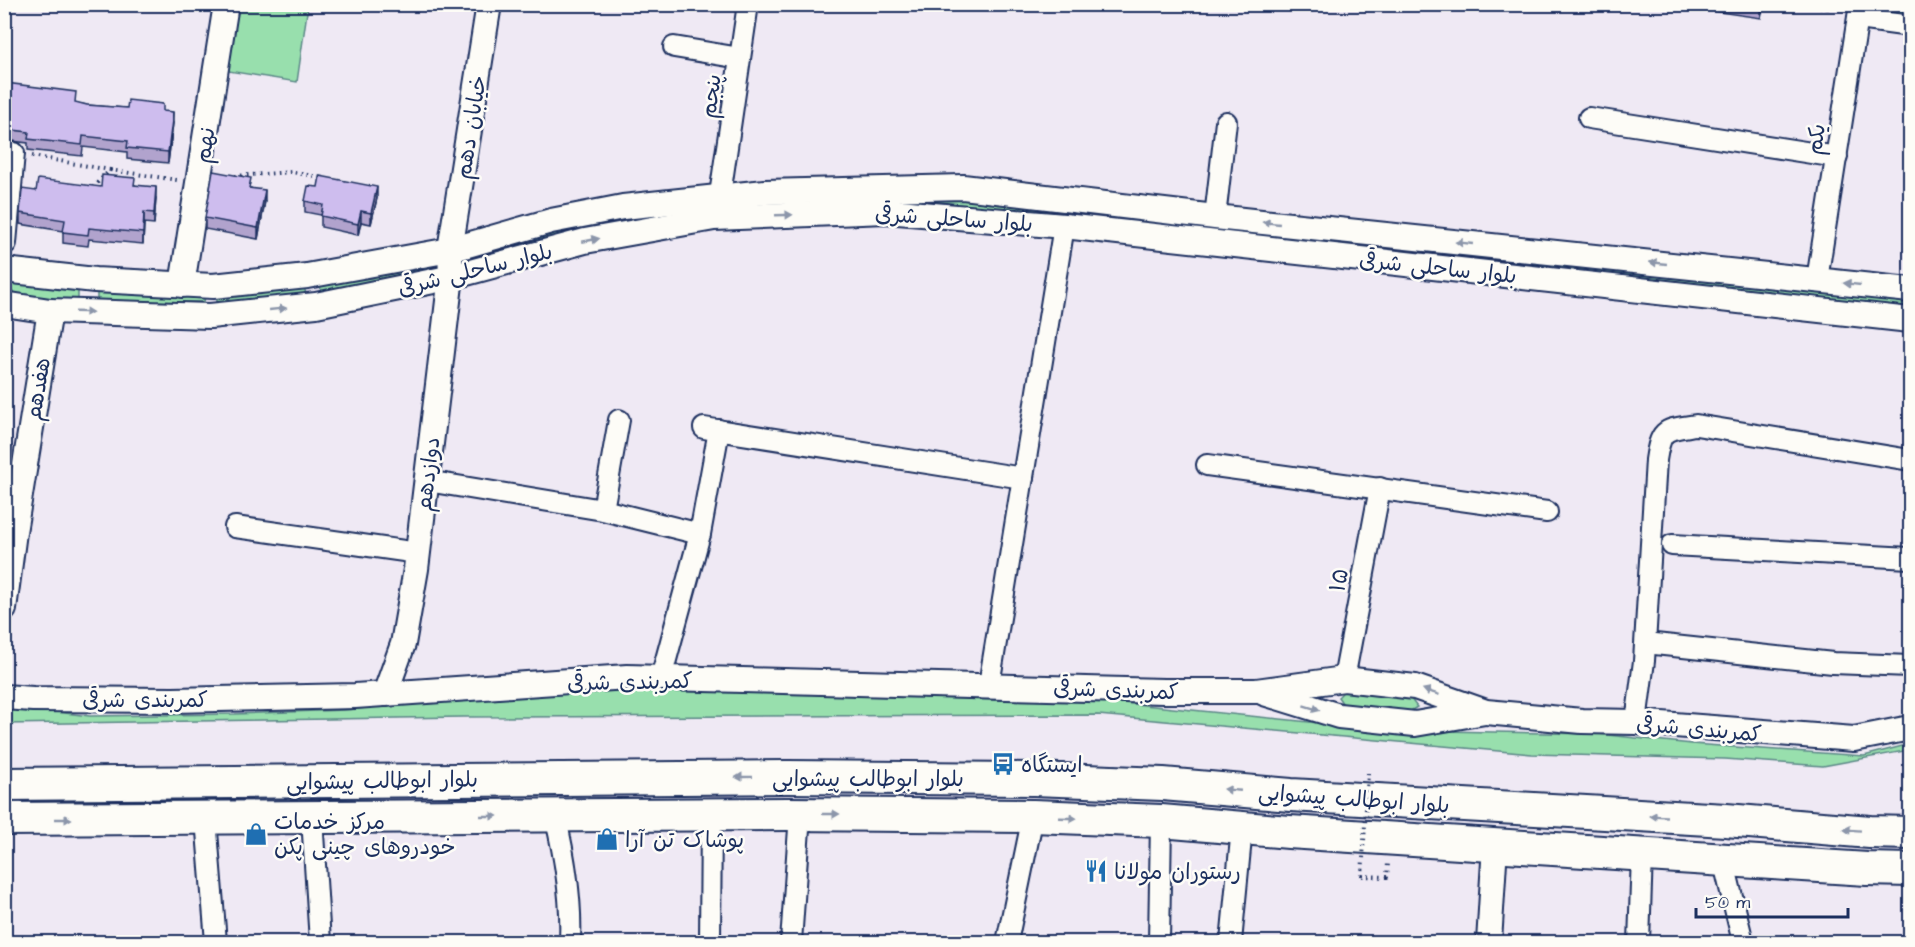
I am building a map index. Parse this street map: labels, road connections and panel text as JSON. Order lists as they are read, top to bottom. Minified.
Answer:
{"streets":{"highway":["بلوار ابوطالب پیشوایی"],"street":["پنجم","خیابان دهم","یکم","نهم","بلوار ساحلی شرقی","هفدهم","دوازدهم","۱۵","کمربندی شرقی"]},"crossings":[["پنجم","بلوار ساحلی شرقی"],["خیابان دهم","بلوار ساحلی شرقی"],["خیابان دهم","دوازدهم"],["یکم","بلوار ساحلی شرقی"],["نهم","بلوار ساحلی شرقی"],["بلوار ساحلی شرقی","هفدهم"],["بلوار ساحلی شرقی","دوازدهم"],["دوازدهم","کمربندی شرقی"],["۱۵","کمربندی شرقی"]],"places":{"bus stop":["ایستگاه"],"shop":["مرکز خدمات خودروهای چینی پکن","پوشاک تن آرا"],"restaurant":["رستوران مولانا"]},"scale_bar":"50 m"}
